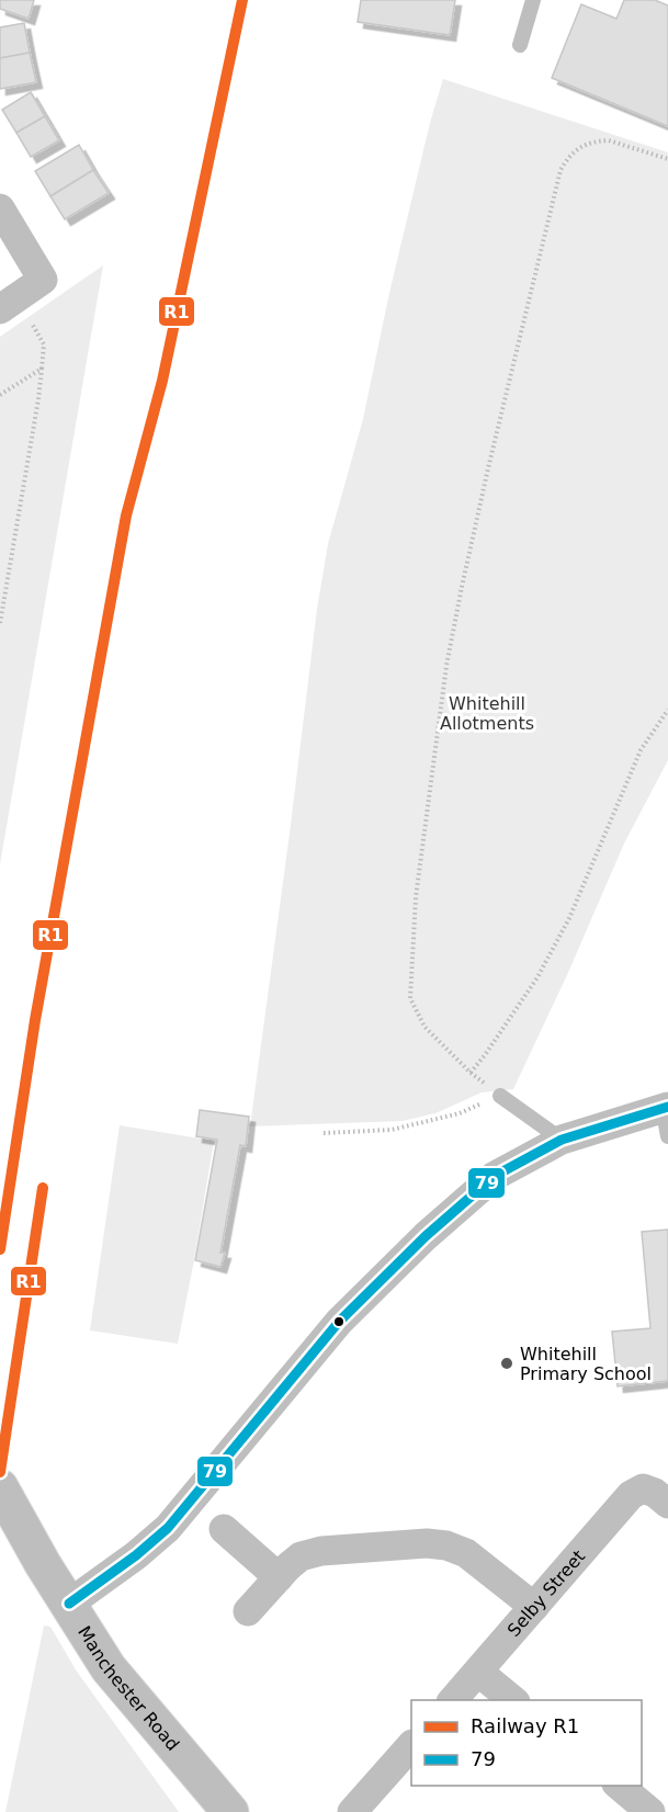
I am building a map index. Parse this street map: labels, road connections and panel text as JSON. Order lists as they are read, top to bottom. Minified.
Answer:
{"streets":{"main road":["Manchester Road"],"street":["Selby Street"]},"parks":["Whitehill Allotments"],"places":["Whitehill Primary School"],"lines":["rail line R1","transit line 79"],"legend":["Railway R1","79"]}
